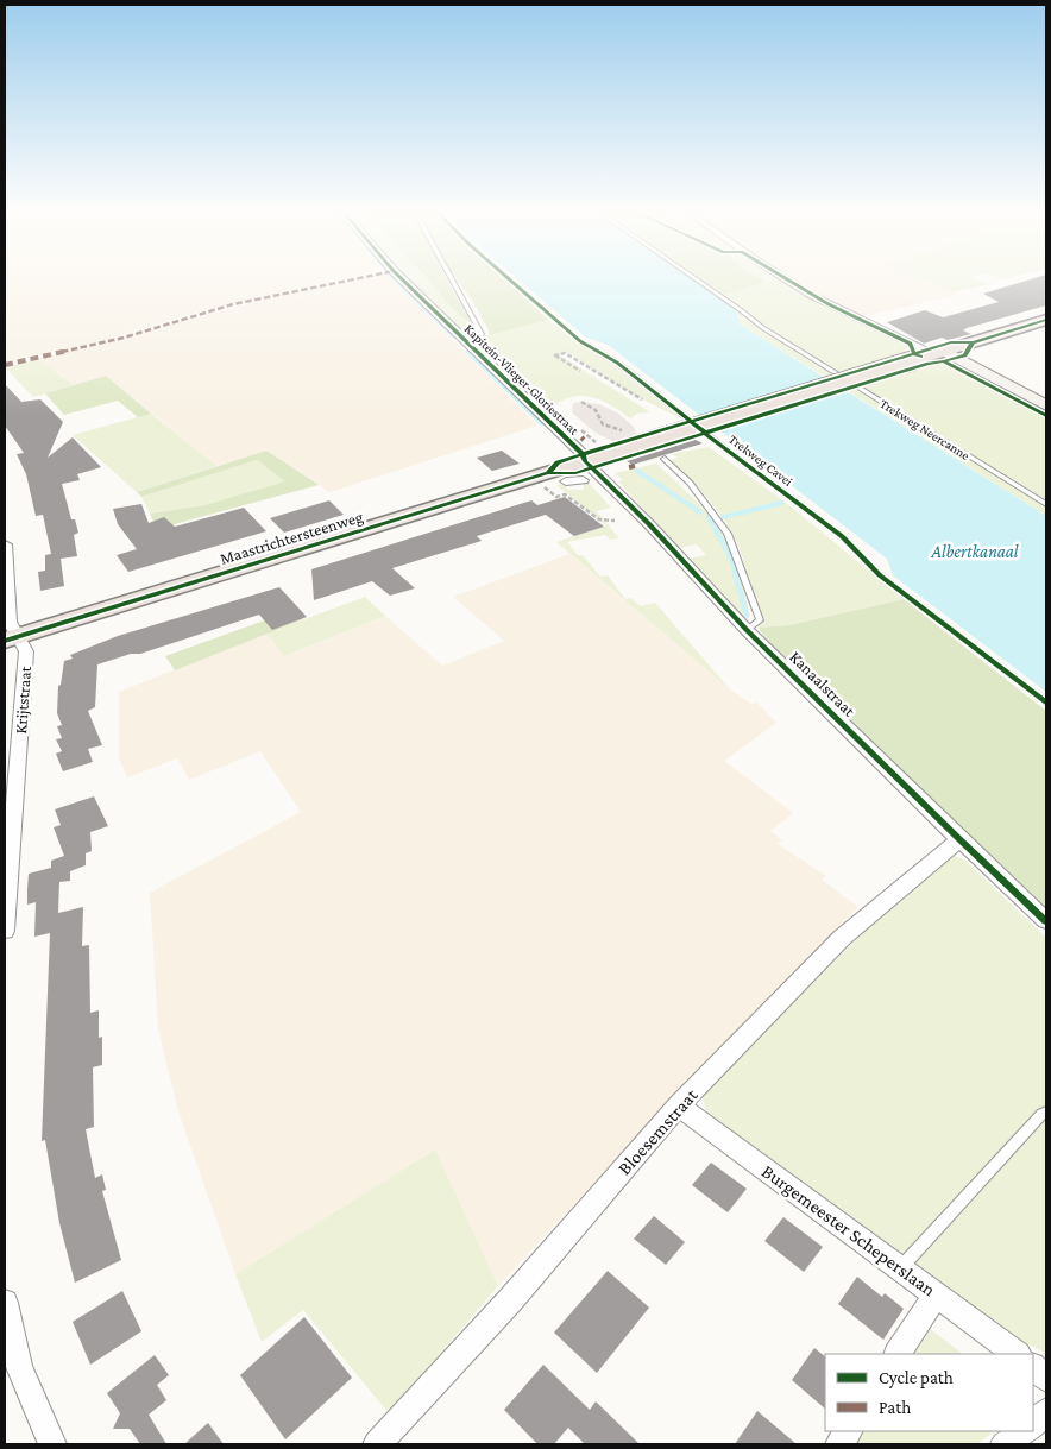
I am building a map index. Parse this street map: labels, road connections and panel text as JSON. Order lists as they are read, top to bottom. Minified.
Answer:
{"streets":{"main road":["Maastrichtersteenweg"],"street":["Kapitein-Vlieger-Gloriestraat","Kanaalstraat","Krijtstraat","Bloesemstraat","Burgemeester Scheperslaan"],"lane":["Trekweg Neercanne","Trekweg Cavei"]},"crossings":[["Kapitein-Vlieger-Gloriestraat","Maastrichtersteenweg"],["Kapitein-Vlieger-Gloriestraat","Kanaalstraat"],["Maastrichtersteenweg","Kanaalstraat"],["Maastrichtersteenweg","Krijtstraat"],["Kanaalstraat","Bloesemstraat"],["Bloesemstraat","Burgemeester Scheperslaan"]],"water":["Albertkanaal"],"legend":["Cycle path","Path"]}
